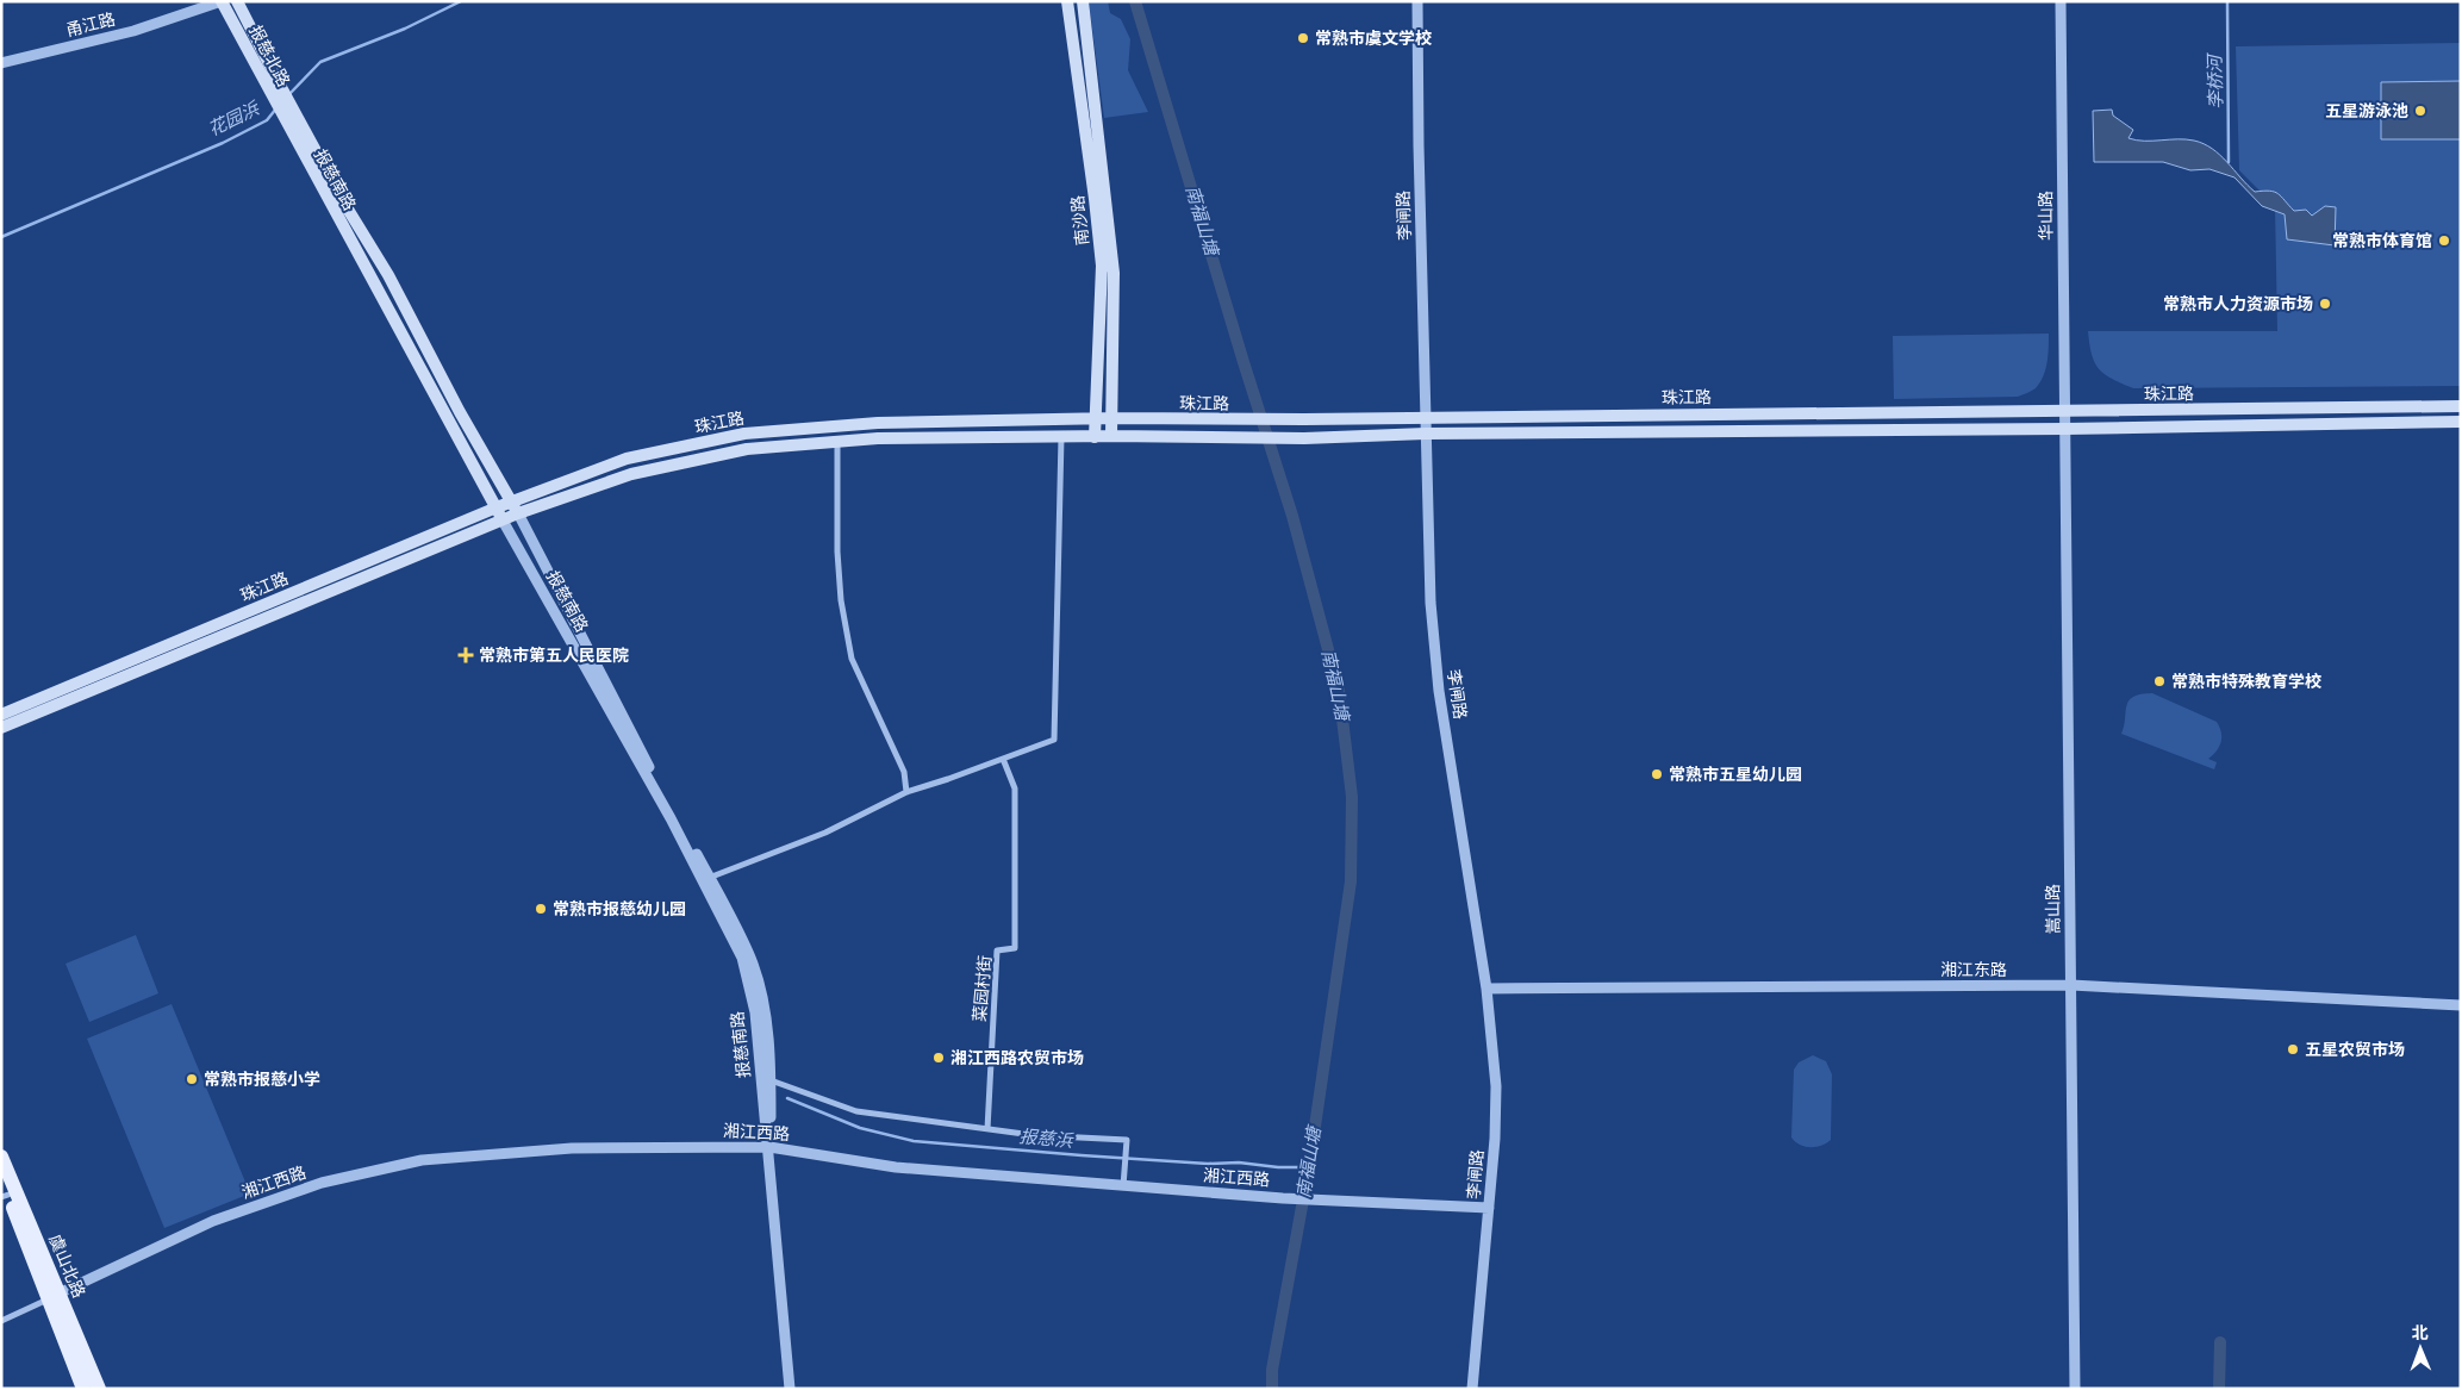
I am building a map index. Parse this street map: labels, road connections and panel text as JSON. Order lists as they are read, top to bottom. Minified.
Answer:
{"streets":{"main road":["报慈北路","报慈南路","南沙路","珠江路","虞山北路"],"street":["甬江路","李闸路","华山路","嵩山路","湘江东路","菜园村街","湘江西路"]},"crossings":[["甬江路","报慈北路"],["报慈北路","报慈南路"],["报慈南路","珠江路"],["报慈南路","湘江西路"],["李闸路","珠江路"],["李闸路","湘江东路"],["李闸路","湘江西路"],["华山路","珠江路"],["华山路","嵩山路"],["南沙路","珠江路"],["珠江路","嵩山路"],["嵩山路","湘江东路"],["湘江西路","虞山北路"]],"water":["李桥河","花园浜","南福山塘","报慈浜"],"places":{"other":["常熟市虞文学校","五星游泳池","常熟市体育馆","常熟市人力资源市场","常熟市特殊教育学校","常熟市五星幼儿园","常熟市报慈幼儿园","五星农贸市场","湘江西路农贸市场","常熟市报慈小学"],"health":["常熟市第五人民医院"]},"north":"top"}
